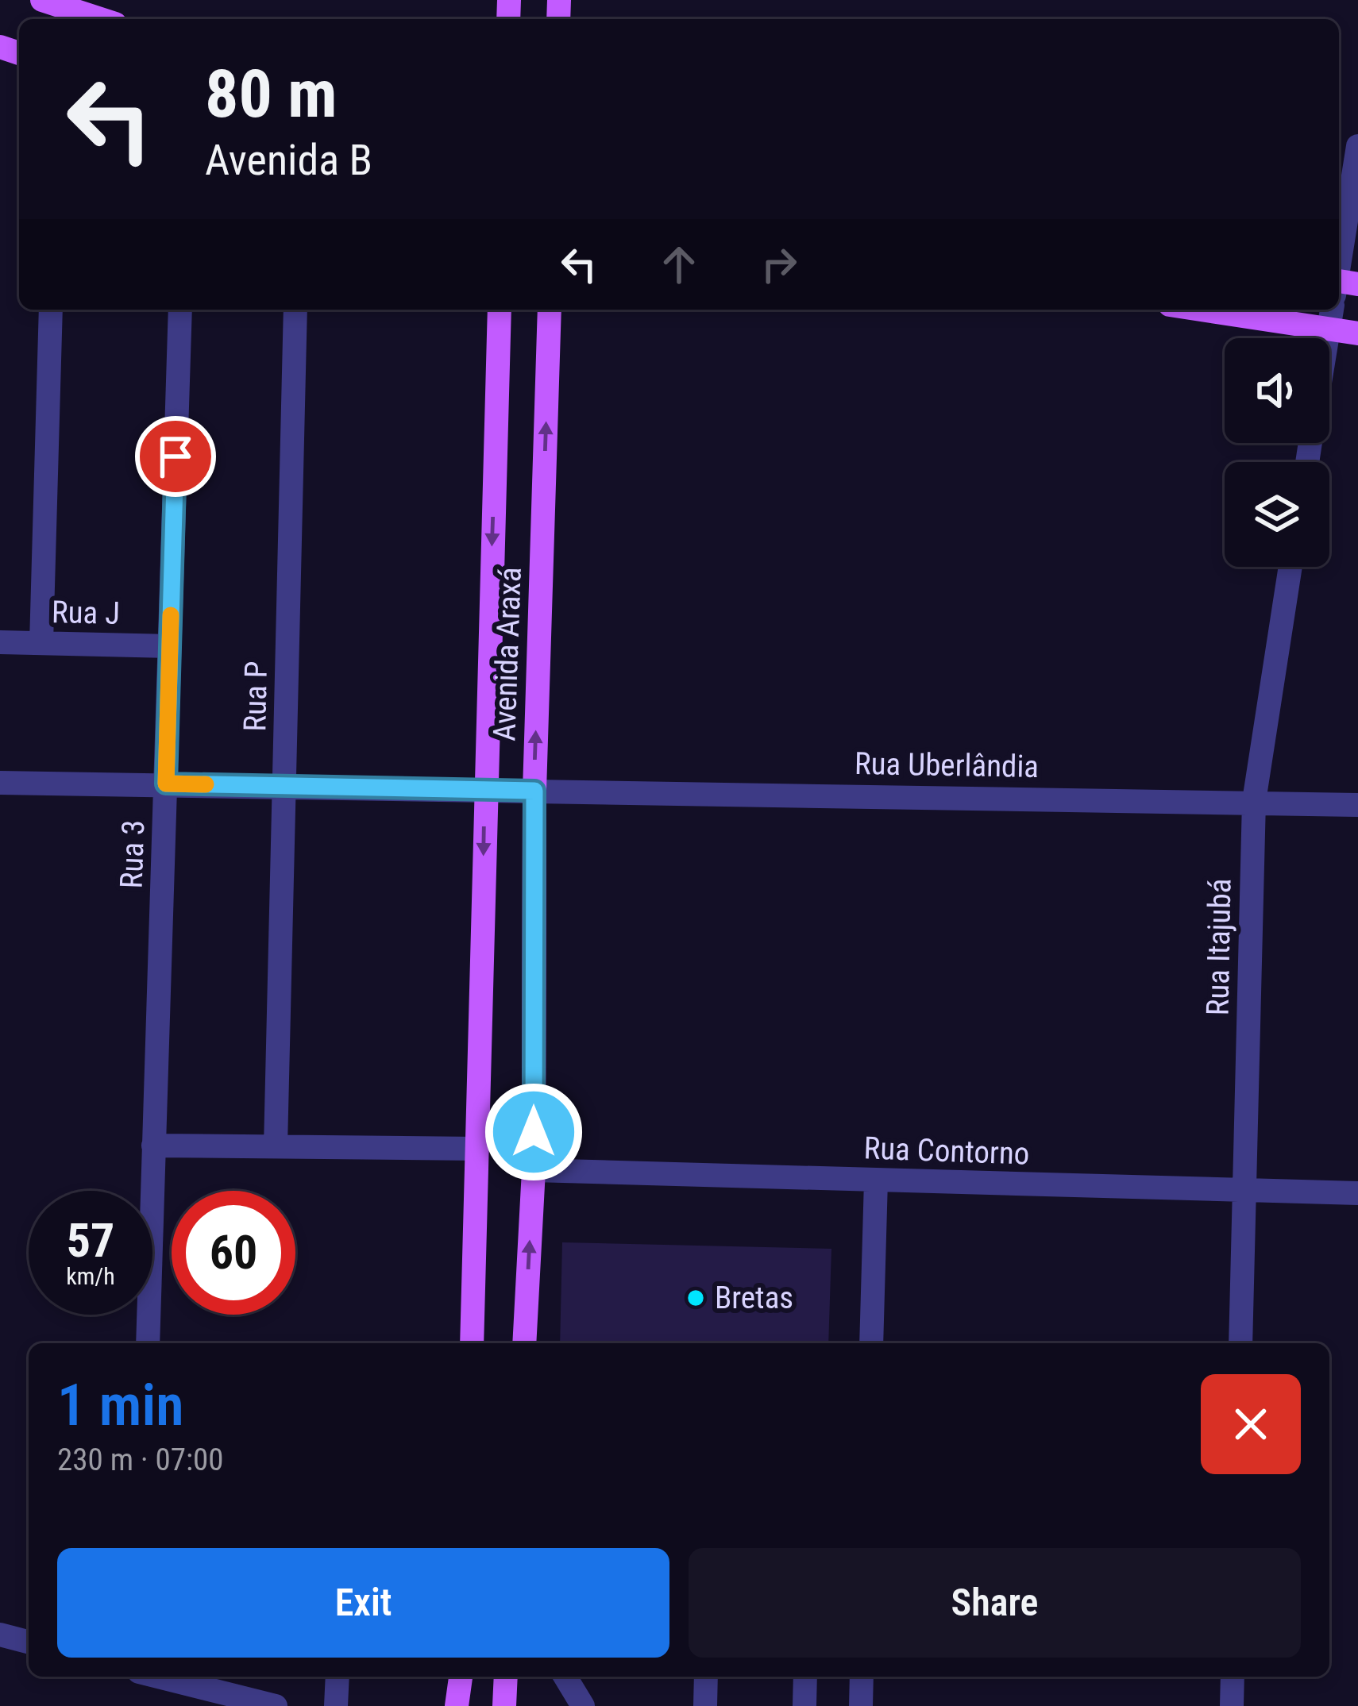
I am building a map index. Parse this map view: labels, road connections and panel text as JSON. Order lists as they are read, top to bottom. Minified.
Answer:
{"streets":{"main road":["Avenida Araxá"],"street":["Rua J","Rua P","Rua Uberlândia","Rua 3","Rua Itajubá","Rua Contorno"]},"crossings":[["Rua J","Rua 3"],["Avenida Araxá","Rua Uberlândia"],["Avenida Araxá","Rua Contorno"],["Rua P","Rua Uberlândia"],["Rua Uberlândia","Rua 3"],["Rua Uberlândia","Rua Itajubá"],["Rua Itajubá","Rua Contorno"]],"places":["Bretas"],"page":{"turn":["80 m","Avenida B"],"speed":"57 km/h","limit":"60","heading":["1 min","230 m · 07:00"],"buttons":["Exit","Share"]}}
